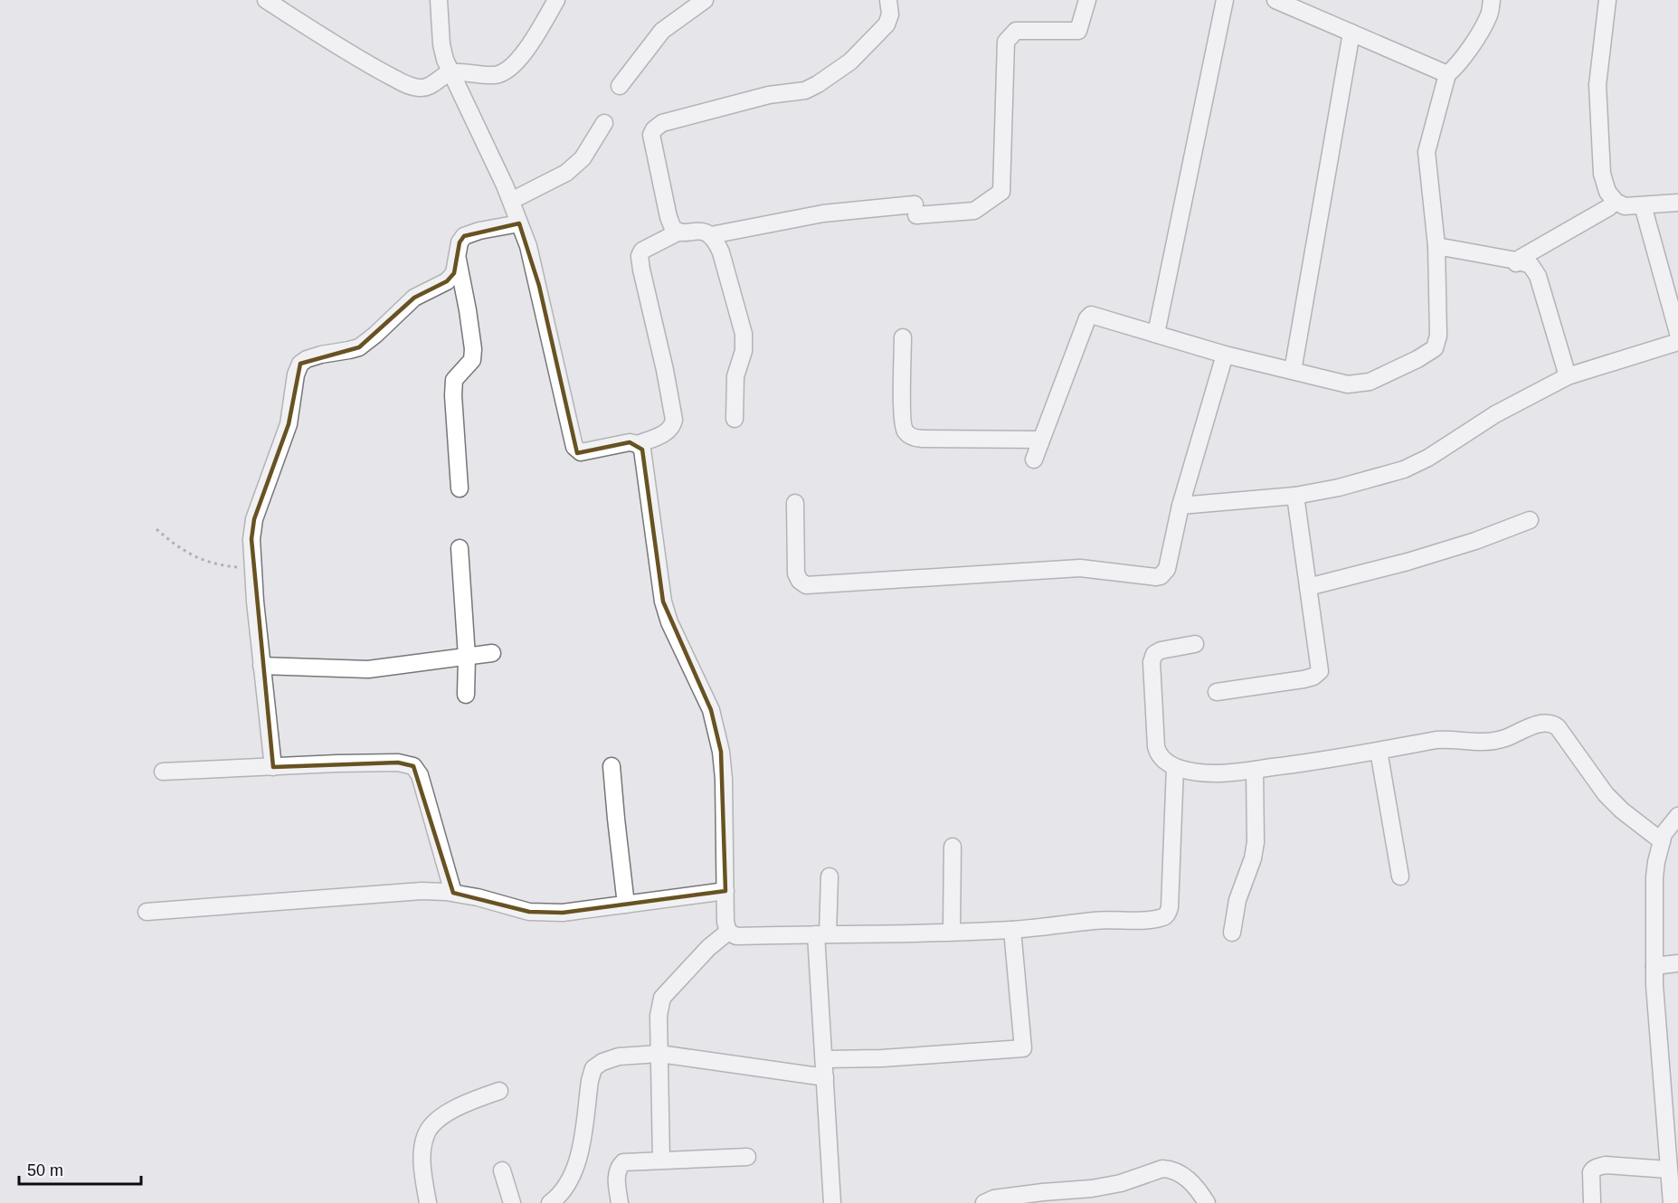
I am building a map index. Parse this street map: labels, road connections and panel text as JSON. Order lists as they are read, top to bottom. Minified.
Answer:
{"scale_bar":"50 m"}
